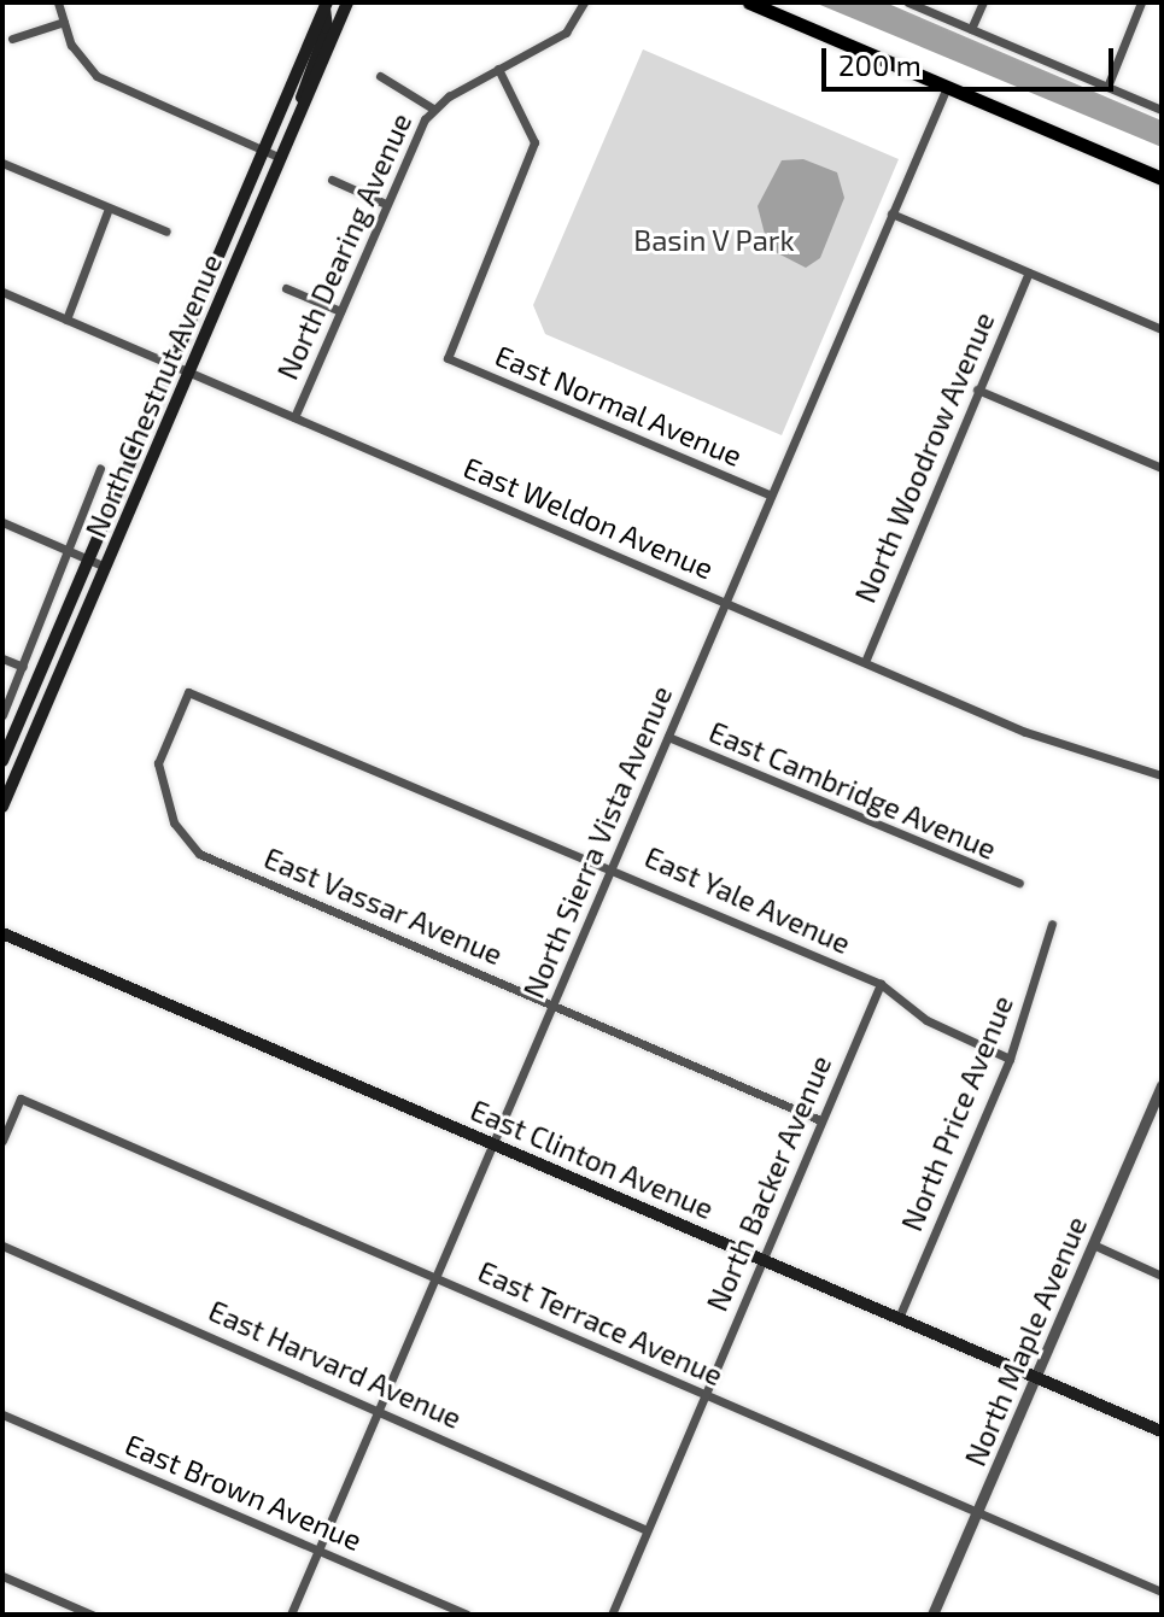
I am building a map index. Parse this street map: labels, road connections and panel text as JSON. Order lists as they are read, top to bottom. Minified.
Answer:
{"streets":{"main road":["North Chestnut Avenue","East Clinton Avenue"],"street":["North Dearing Avenue","East Normal Avenue","North Woodrow Avenue","East Weldon Avenue","East Cambridge Avenue","North Sierra Vista Avenue","East Yale Avenue","East Vassar Avenue","North Price Avenue","North Backer Avenue","East Terrace Avenue","North Maple Avenue","East Harvard Avenue","East Brown Avenue"]},"crossings":[["North Dearing Avenue","East Normal Avenue"],["North Dearing Avenue","East Weldon Avenue"],["North Chestnut Avenue","East Weldon Avenue"],["East Normal Avenue","North Sierra Vista Avenue"],["North Woodrow Avenue","East Weldon Avenue"],["East Weldon Avenue","North Sierra Vista Avenue"],["East Cambridge Avenue","North Sierra Vista Avenue"],["North Sierra Vista Avenue","East Yale Avenue"],["North Sierra Vista Avenue","East Vassar Avenue"],["North Sierra Vista Avenue","East Clinton Avenue"],["North Sierra Vista Avenue","East Terrace Avenue"],["North Sierra Vista Avenue","East Harvard Avenue"],["North Sierra Vista Avenue","East Brown Avenue"],["East Yale Avenue","East Vassar Avenue"],["East Yale Avenue","North Price Avenue"],["East Yale Avenue","North Backer Avenue"],["East Vassar Avenue","North Backer Avenue"],["North Price Avenue","East Clinton Avenue"],["East Clinton Avenue","North Backer Avenue"],["East Clinton Avenue","North Maple Avenue"],["North Backer Avenue","East Terrace Avenue"],["North Backer Avenue","East Harvard Avenue"],["East Terrace Avenue","North Maple Avenue"]],"parks":["Basin V Park"],"scale_bar":"200 m"}
